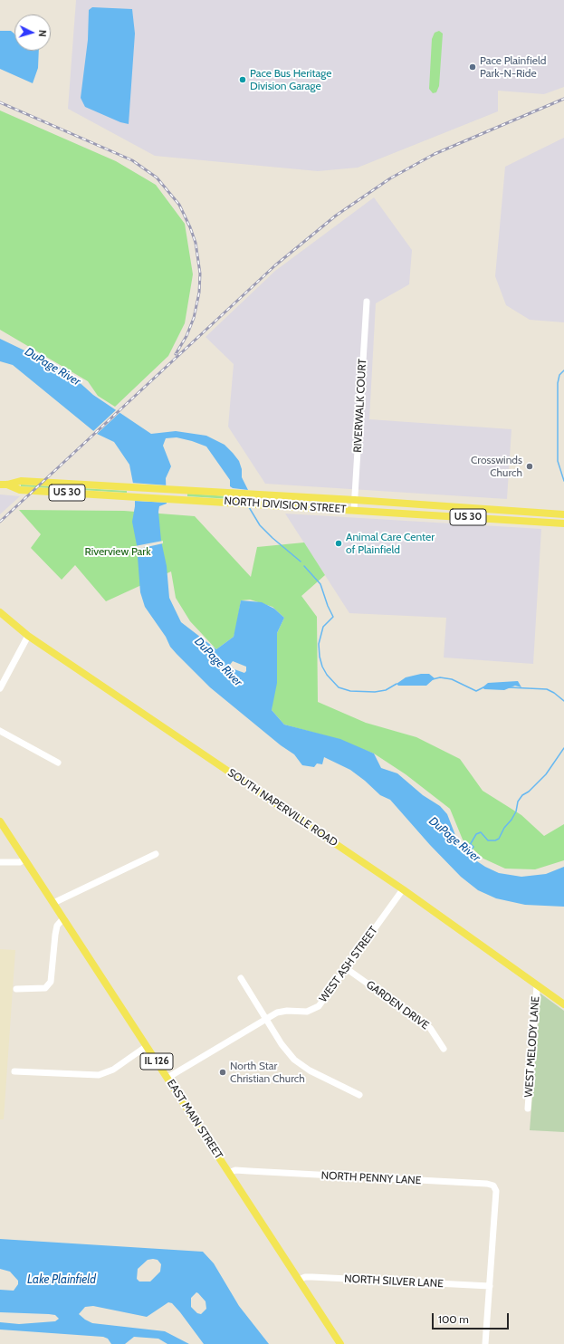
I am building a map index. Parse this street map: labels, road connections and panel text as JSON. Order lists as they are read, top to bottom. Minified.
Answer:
{"streets":{"main road":["US 30","NORTH DIVISION STREET","SOUTH NAPERVILLE ROAD","IL 126","EAST MAIN STREET"],"street":["RIVERWALK COURT","WEST ASH STREET","GARDEN DRIVE","WEST MELODY LANE","NORTH PENNY LANE","NORTH SILVER LANE"]},"crossings":[["RIVERWALK COURT","NORTH DIVISION STREET"],["SOUTH NAPERVILLE ROAD","WEST ASH STREET"],["SOUTH NAPERVILLE ROAD","WEST MELODY LANE"],["WEST ASH STREET","GARDEN DRIVE"],["WEST ASH STREET","EAST MAIN STREET"],["EAST MAIN STREET","NORTH PENNY LANE"],["EAST MAIN STREET","NORTH SILVER LANE"],["NORTH PENNY LANE","NORTH SILVER LANE"]],"water":["DuPage River","Lake Plainfield"],"parks":["Riverview Park"],"places":["Pace Plainfield Park-N-Ride","Pace Bus Heritage Division Garage","Crosswinds Church","Animal Care Center of Plainfield","North Star Christian Church"],"scale_bar":"100 m","north":"right"}
